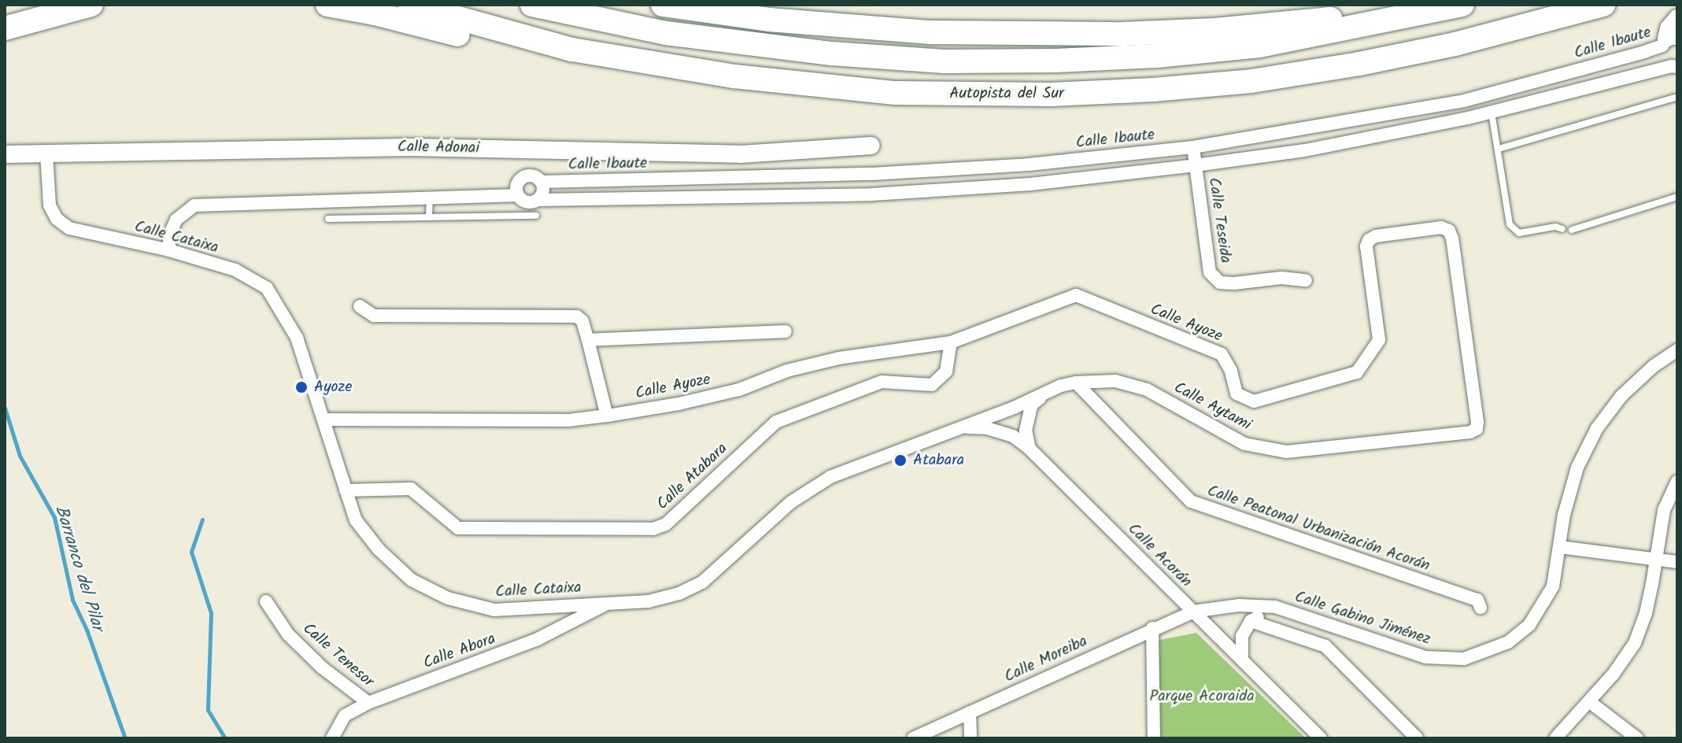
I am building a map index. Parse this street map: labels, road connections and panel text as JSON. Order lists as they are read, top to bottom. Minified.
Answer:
{"streets":{"highway":["Autopista del Sur"],"street":["Calle Ibaute","Calle Adonai","Calle Teseida","Calle Cataixa","Calle Ayoze","Calle Aytami","Calle Atabara","Calle Peatonal Urbanización Acorán","Calle Acorán","Calle Gabino Jiménez","Calle Abora","Calle Tenesor","Calle Moreiba"]},"crossings":[["Calle Ibaute","Calle Teseida"],["Calle Adonai","Calle Cataixa"],["Calle Cataixa","Calle Ayoze"],["Calle Cataixa","Calle Aytami"],["Calle Cataixa","Calle Atabara"],["Calle Cataixa","Calle Acorán"],["Calle Cataixa","Calle Abora"],["Calle Ayoze","Calle Aytami"],["Calle Ayoze","Calle Atabara"],["Calle Aytami","Calle Peatonal Urbanización Acorán"],["Calle Acorán","Calle Gabino Jiménez"],["Calle Acorán","Calle Moreiba"],["Calle Gabino Jiménez","Calle Moreiba"],["Calle Abora","Calle Tenesor"]],"water":["Barranco del Pilar"],"parks":["Parque Acoraida"],"places":["Ayoze","Atabara"]}
